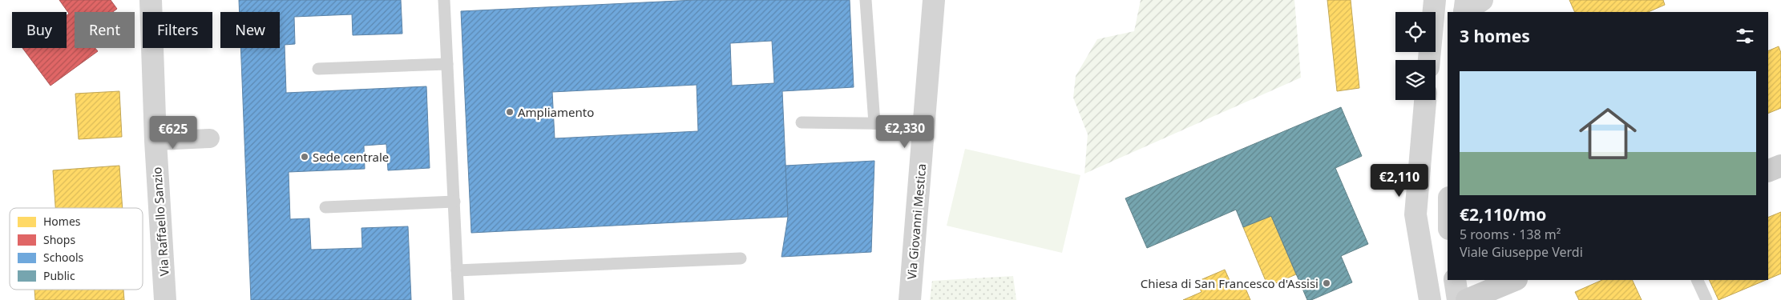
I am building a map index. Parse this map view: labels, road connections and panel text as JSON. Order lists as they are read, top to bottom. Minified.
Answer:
{"streets":{"street":["Via Raffaello Sanzio","Via Giovanni Mestica"]},"places":["Ampliamento","Sede centrale","Chiesa di San Francesco d'Assisi"],"legend":["Homes","Shops","Schools","Public"],"page":{"chip":["Buy","Rent","Filters","New"],"heading":"3 homes","list":[{"name":"€2,110/mo","note":"5 rooms · 138 m² · Viale Giuseppe Verdi"}],"price":["€2,330","€625","€2,110"]}}
